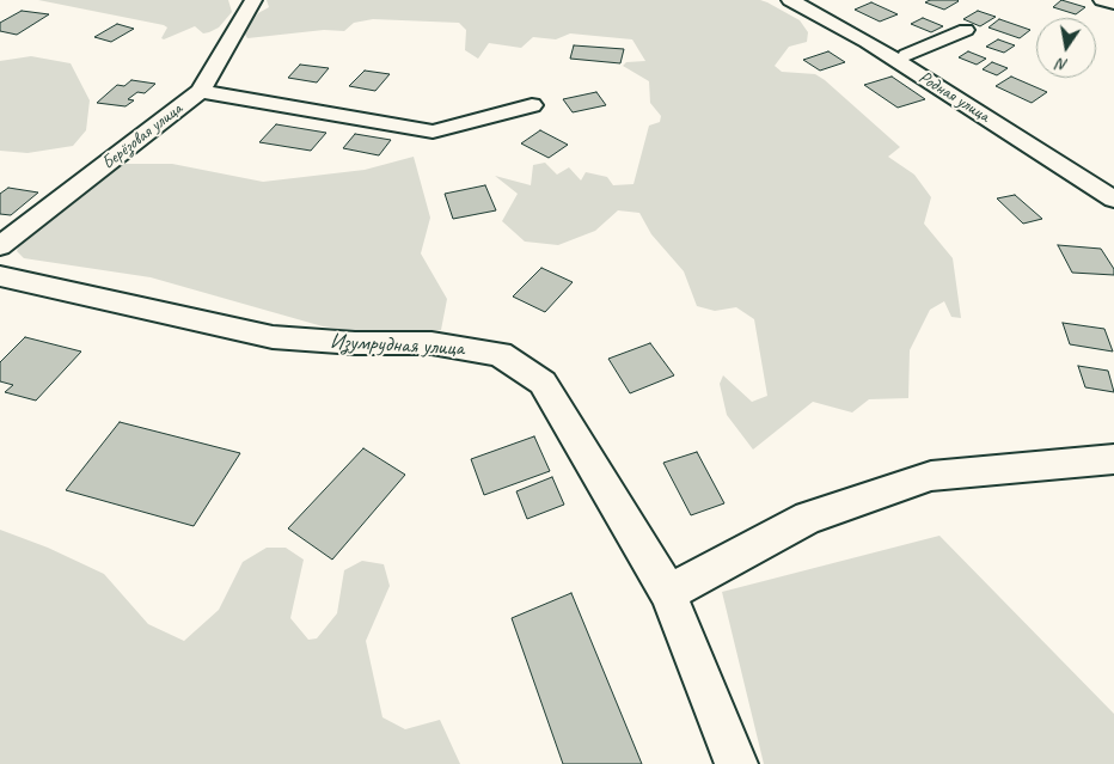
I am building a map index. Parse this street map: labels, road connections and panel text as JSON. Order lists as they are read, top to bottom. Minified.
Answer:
{"streets":{"street":["Родная улица","Берёзовая улица","Изумрудная улица"]},"north":"bottom"}
